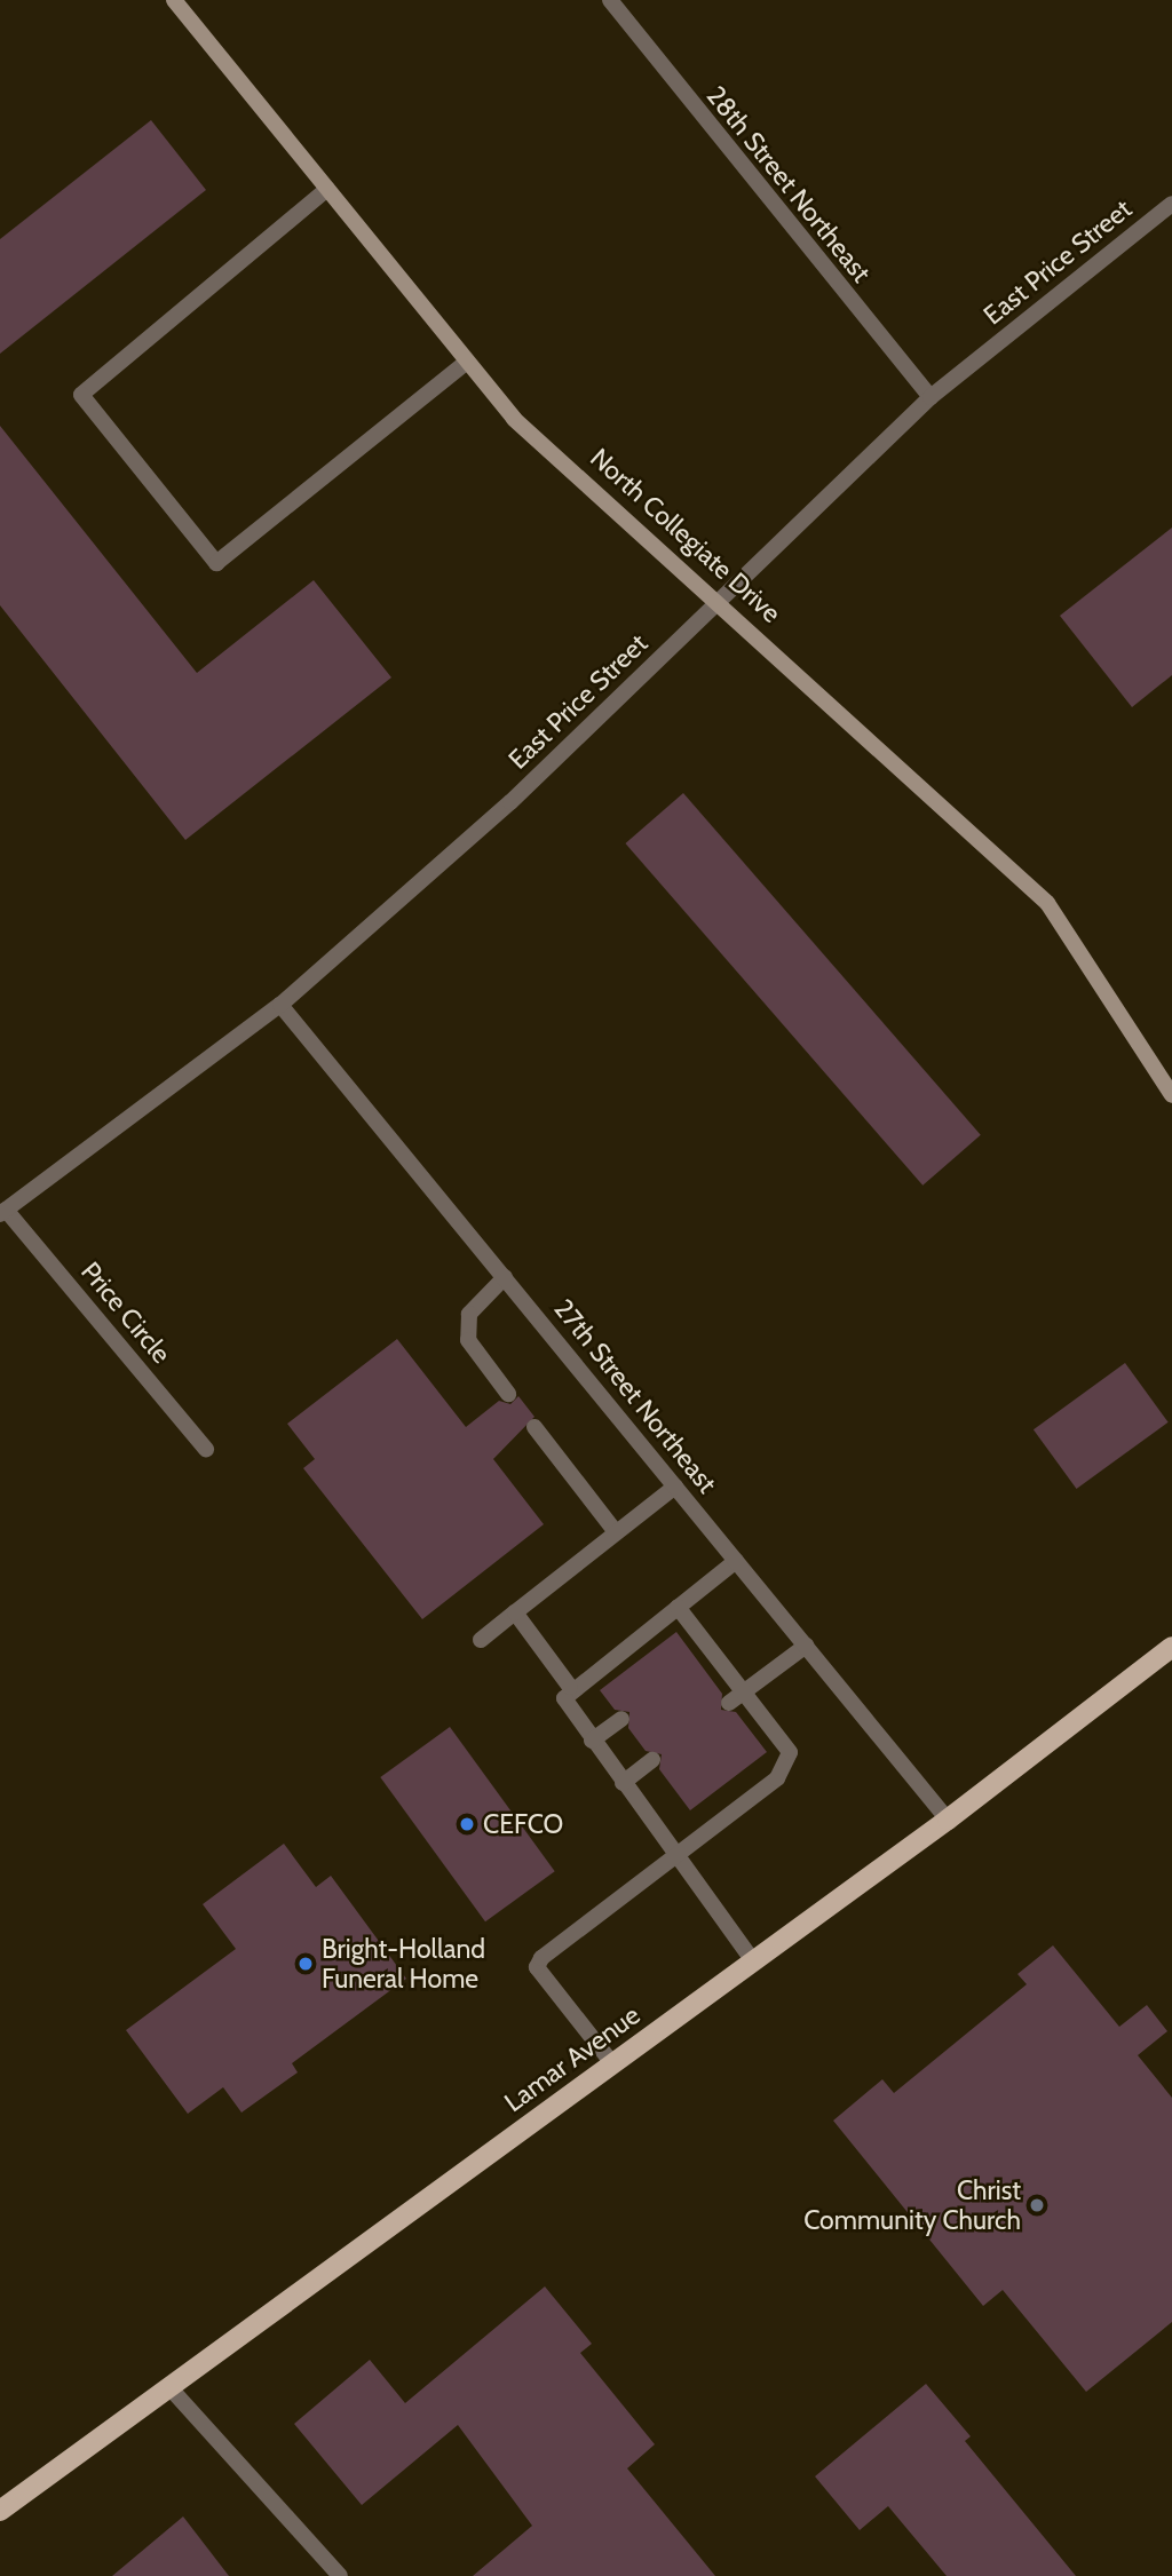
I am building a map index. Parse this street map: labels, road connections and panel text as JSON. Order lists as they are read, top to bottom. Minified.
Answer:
{"streets":{"main road":["North Collegiate Drive","Lamar Avenue"],"street":["28th Street Northeast","East Price Street","Price Circle","27th Street Northeast"]},"crossings":[["28th Street Northeast","East Price Street"],["East Price Street","North Collegiate Drive"],["East Price Street","Price Circle"],["East Price Street","27th Street Northeast"],["27th Street Northeast","Lamar Avenue"]],"places":["CEFCO","Bright-Holland Funeral Home","Christ Community Church"]}
